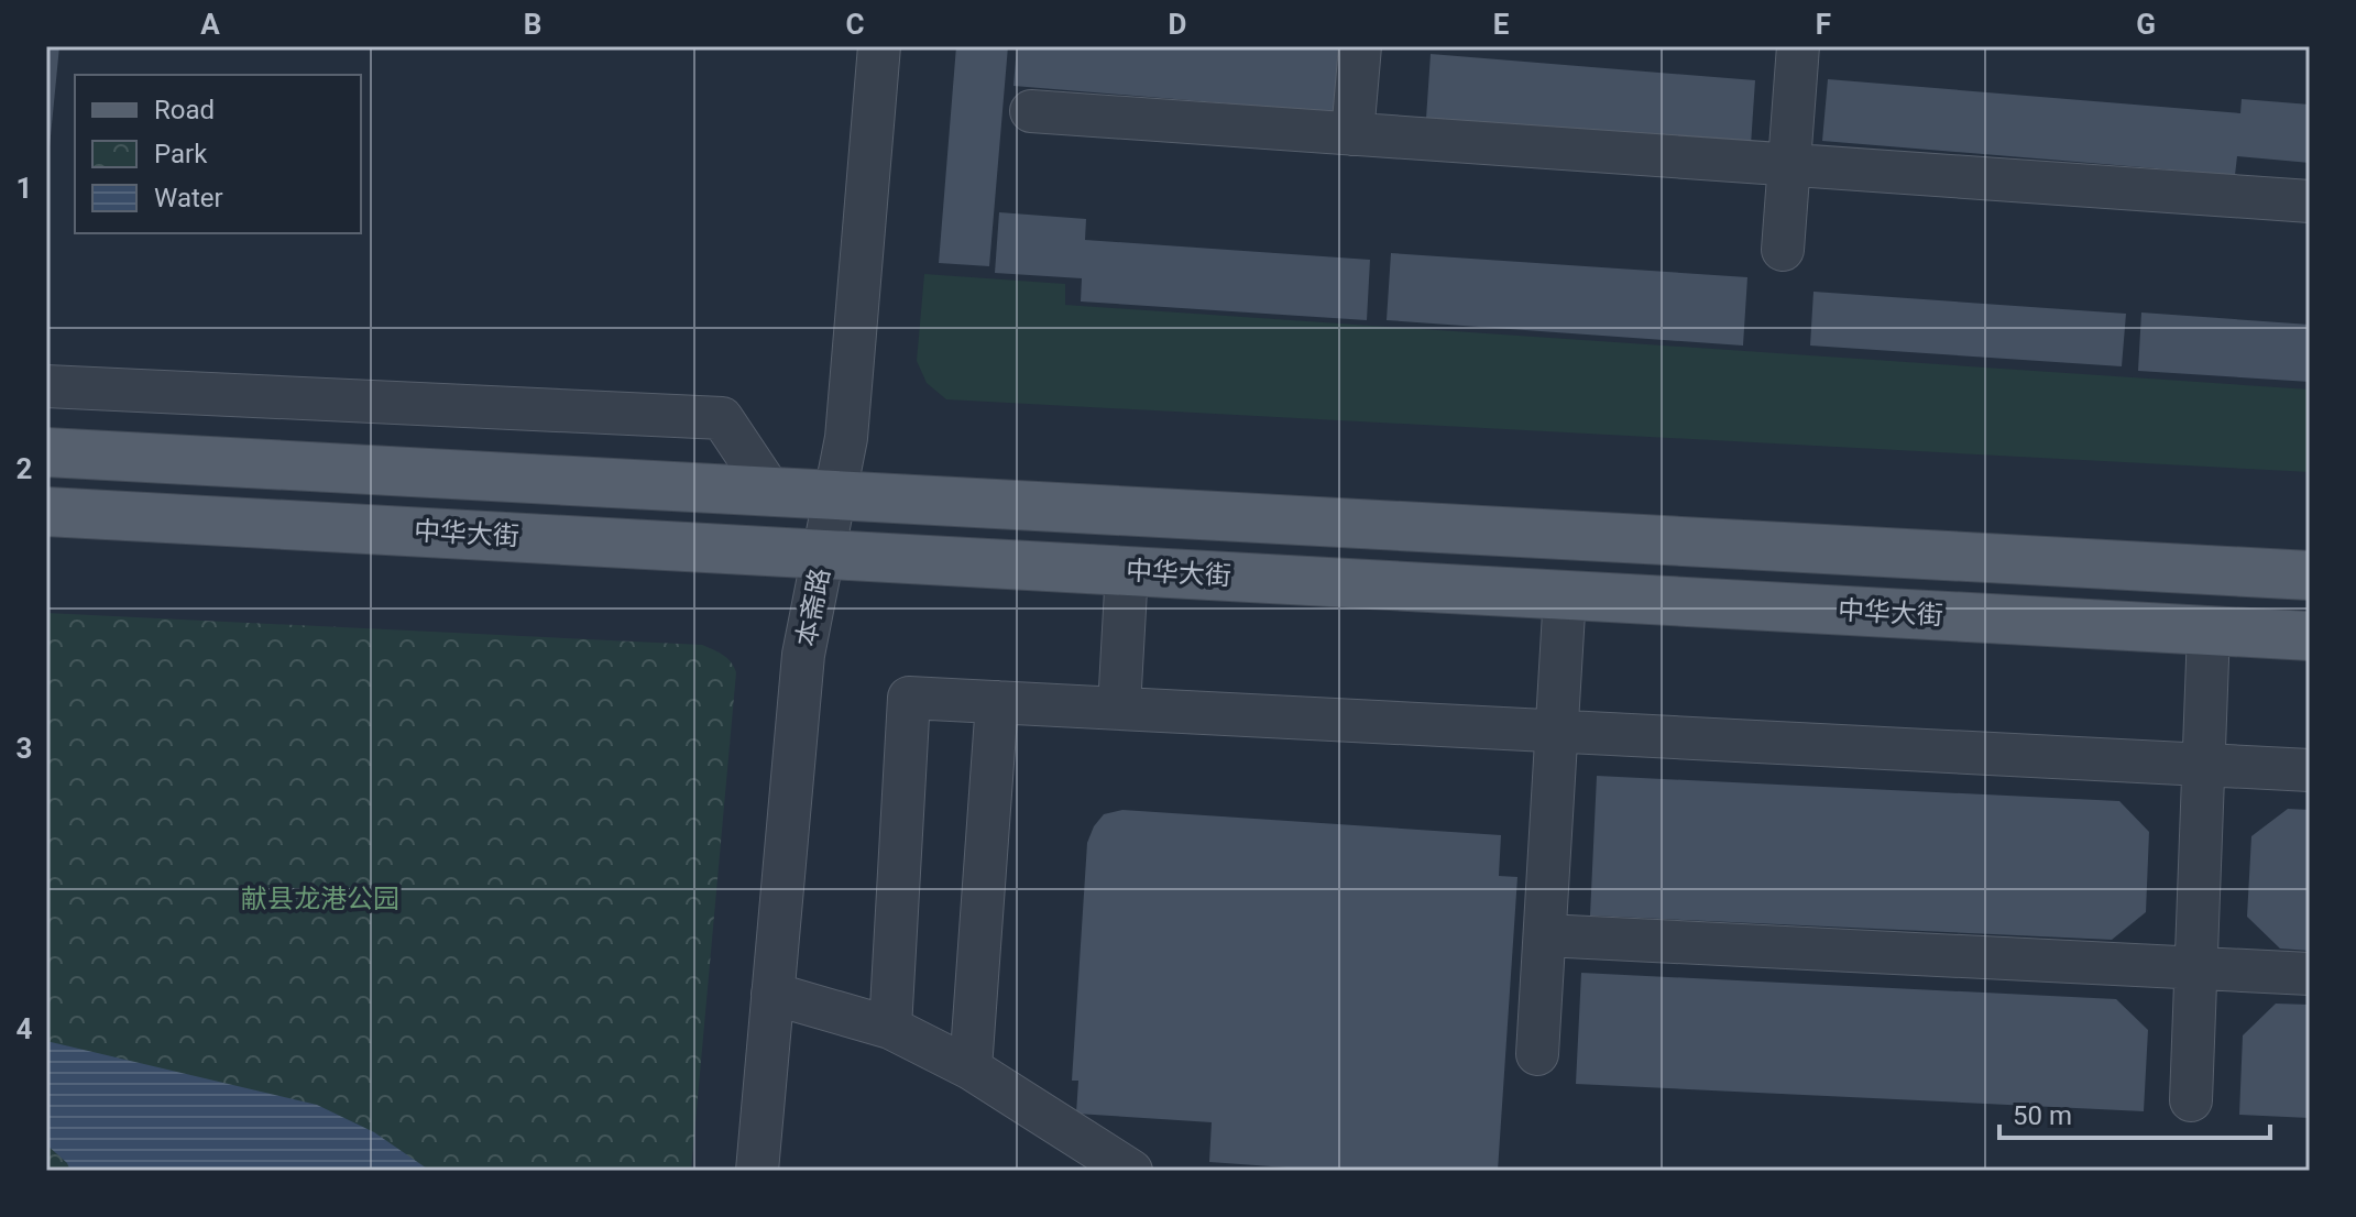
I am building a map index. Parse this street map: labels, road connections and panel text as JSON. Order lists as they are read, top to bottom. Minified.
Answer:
{"streets":{"main road":["中华大街"],"street":["本斋路"]},"crossings":[["中华大街","本斋路"]],"parks":["献县龙港公园"],"legend":["Road","Park","Water"],"scale_bar":"50 m","grid":{"columns":["A","B","C","D","E","F","G"],"rows":["1","2","3","4"]}}
